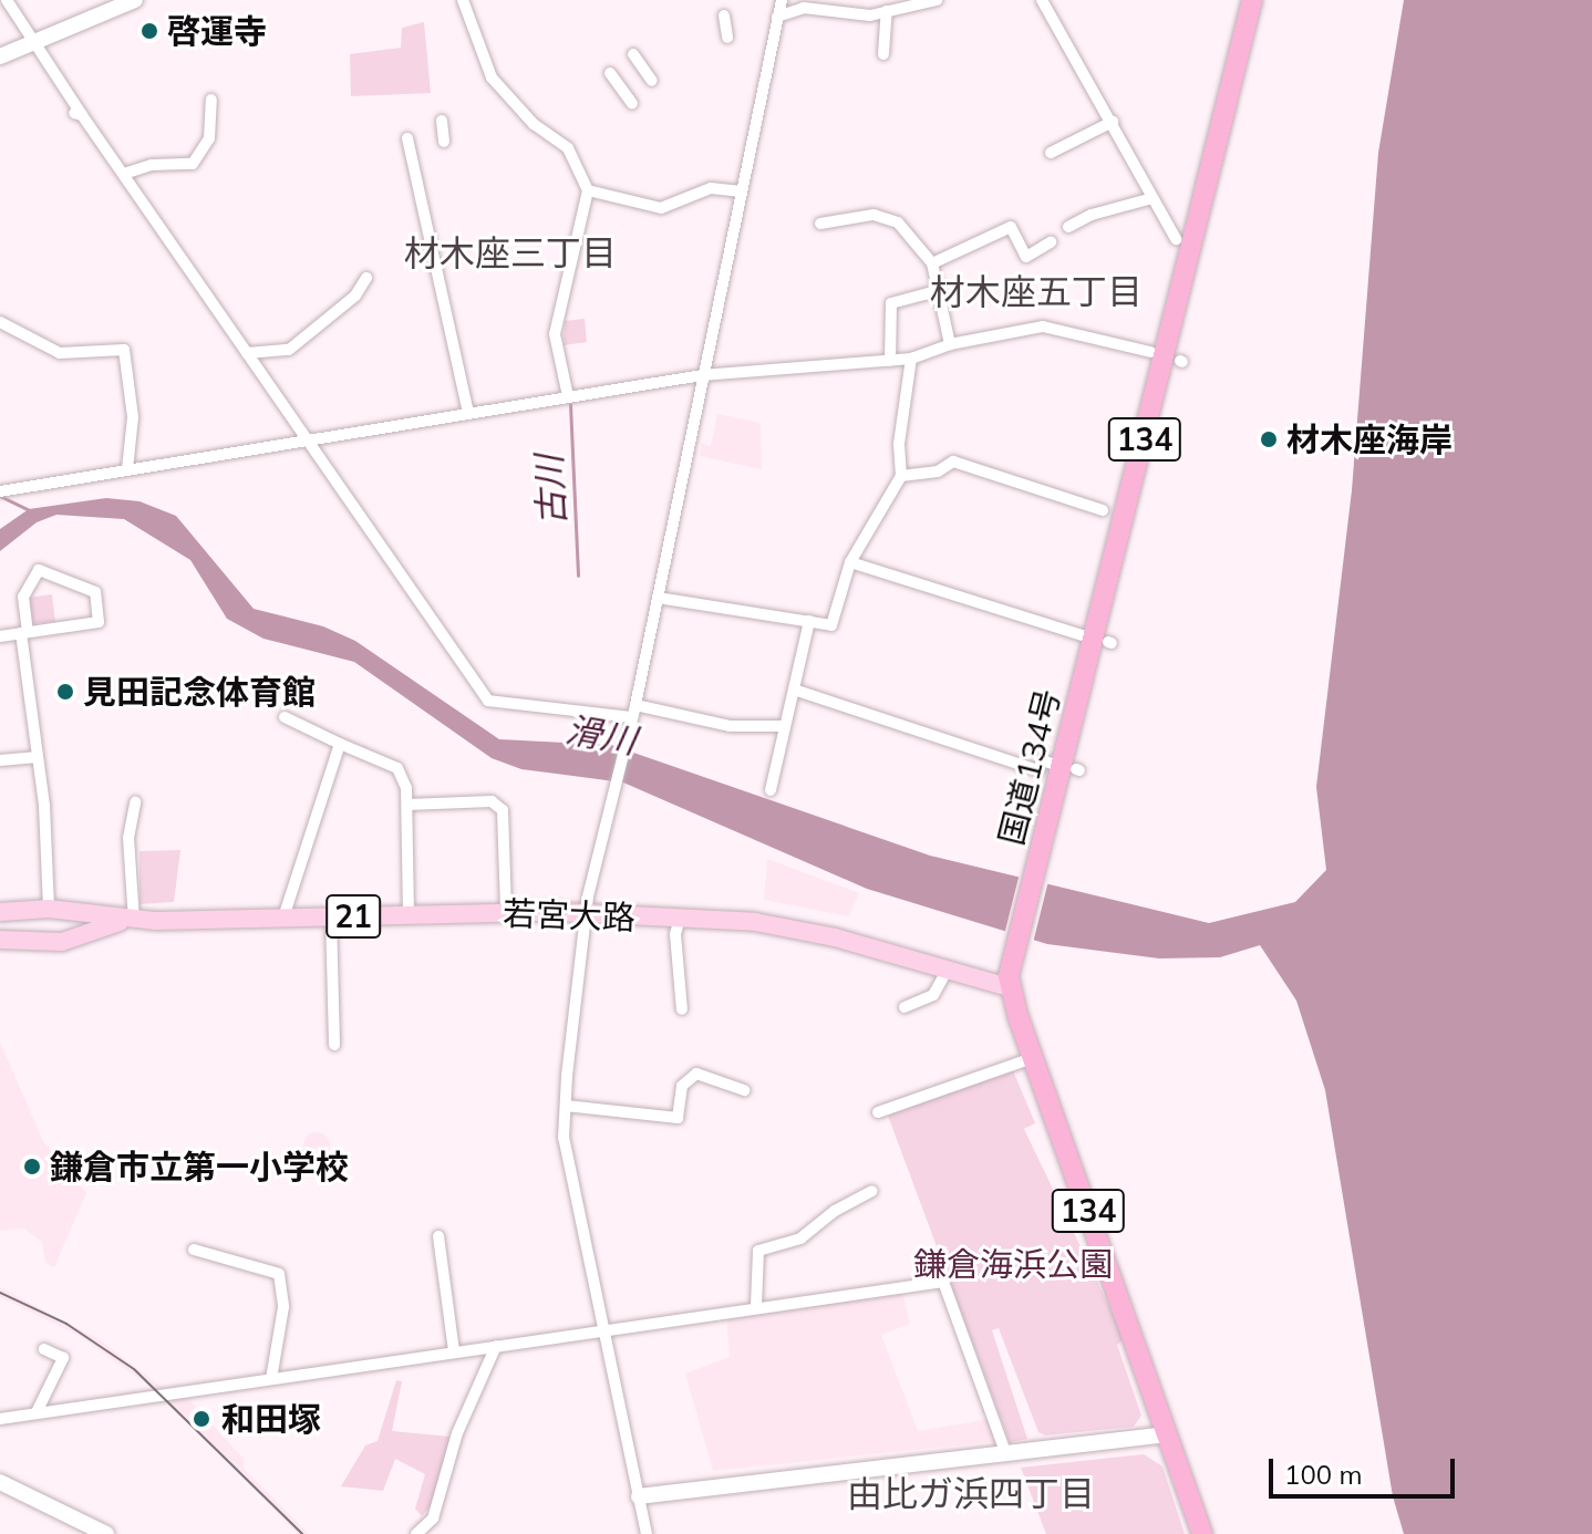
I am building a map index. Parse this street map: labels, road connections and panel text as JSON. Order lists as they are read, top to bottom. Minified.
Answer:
{"streets":{"highway":["134","国道134号"],"main road":["若宮大路","21"]},"crossings":[["国道134号","若宮大路"]],"districts":["材木座三丁目","材木座五丁目","由比ガ浜四丁目"],"water":["古川","滑川"],"parks":["鎌倉海浜公園"],"places":["啓運寺","材木座海岸","見田記念体育館","鎌倉市立第一小学校","和田塚"],"scale_bar":"100 m"}
